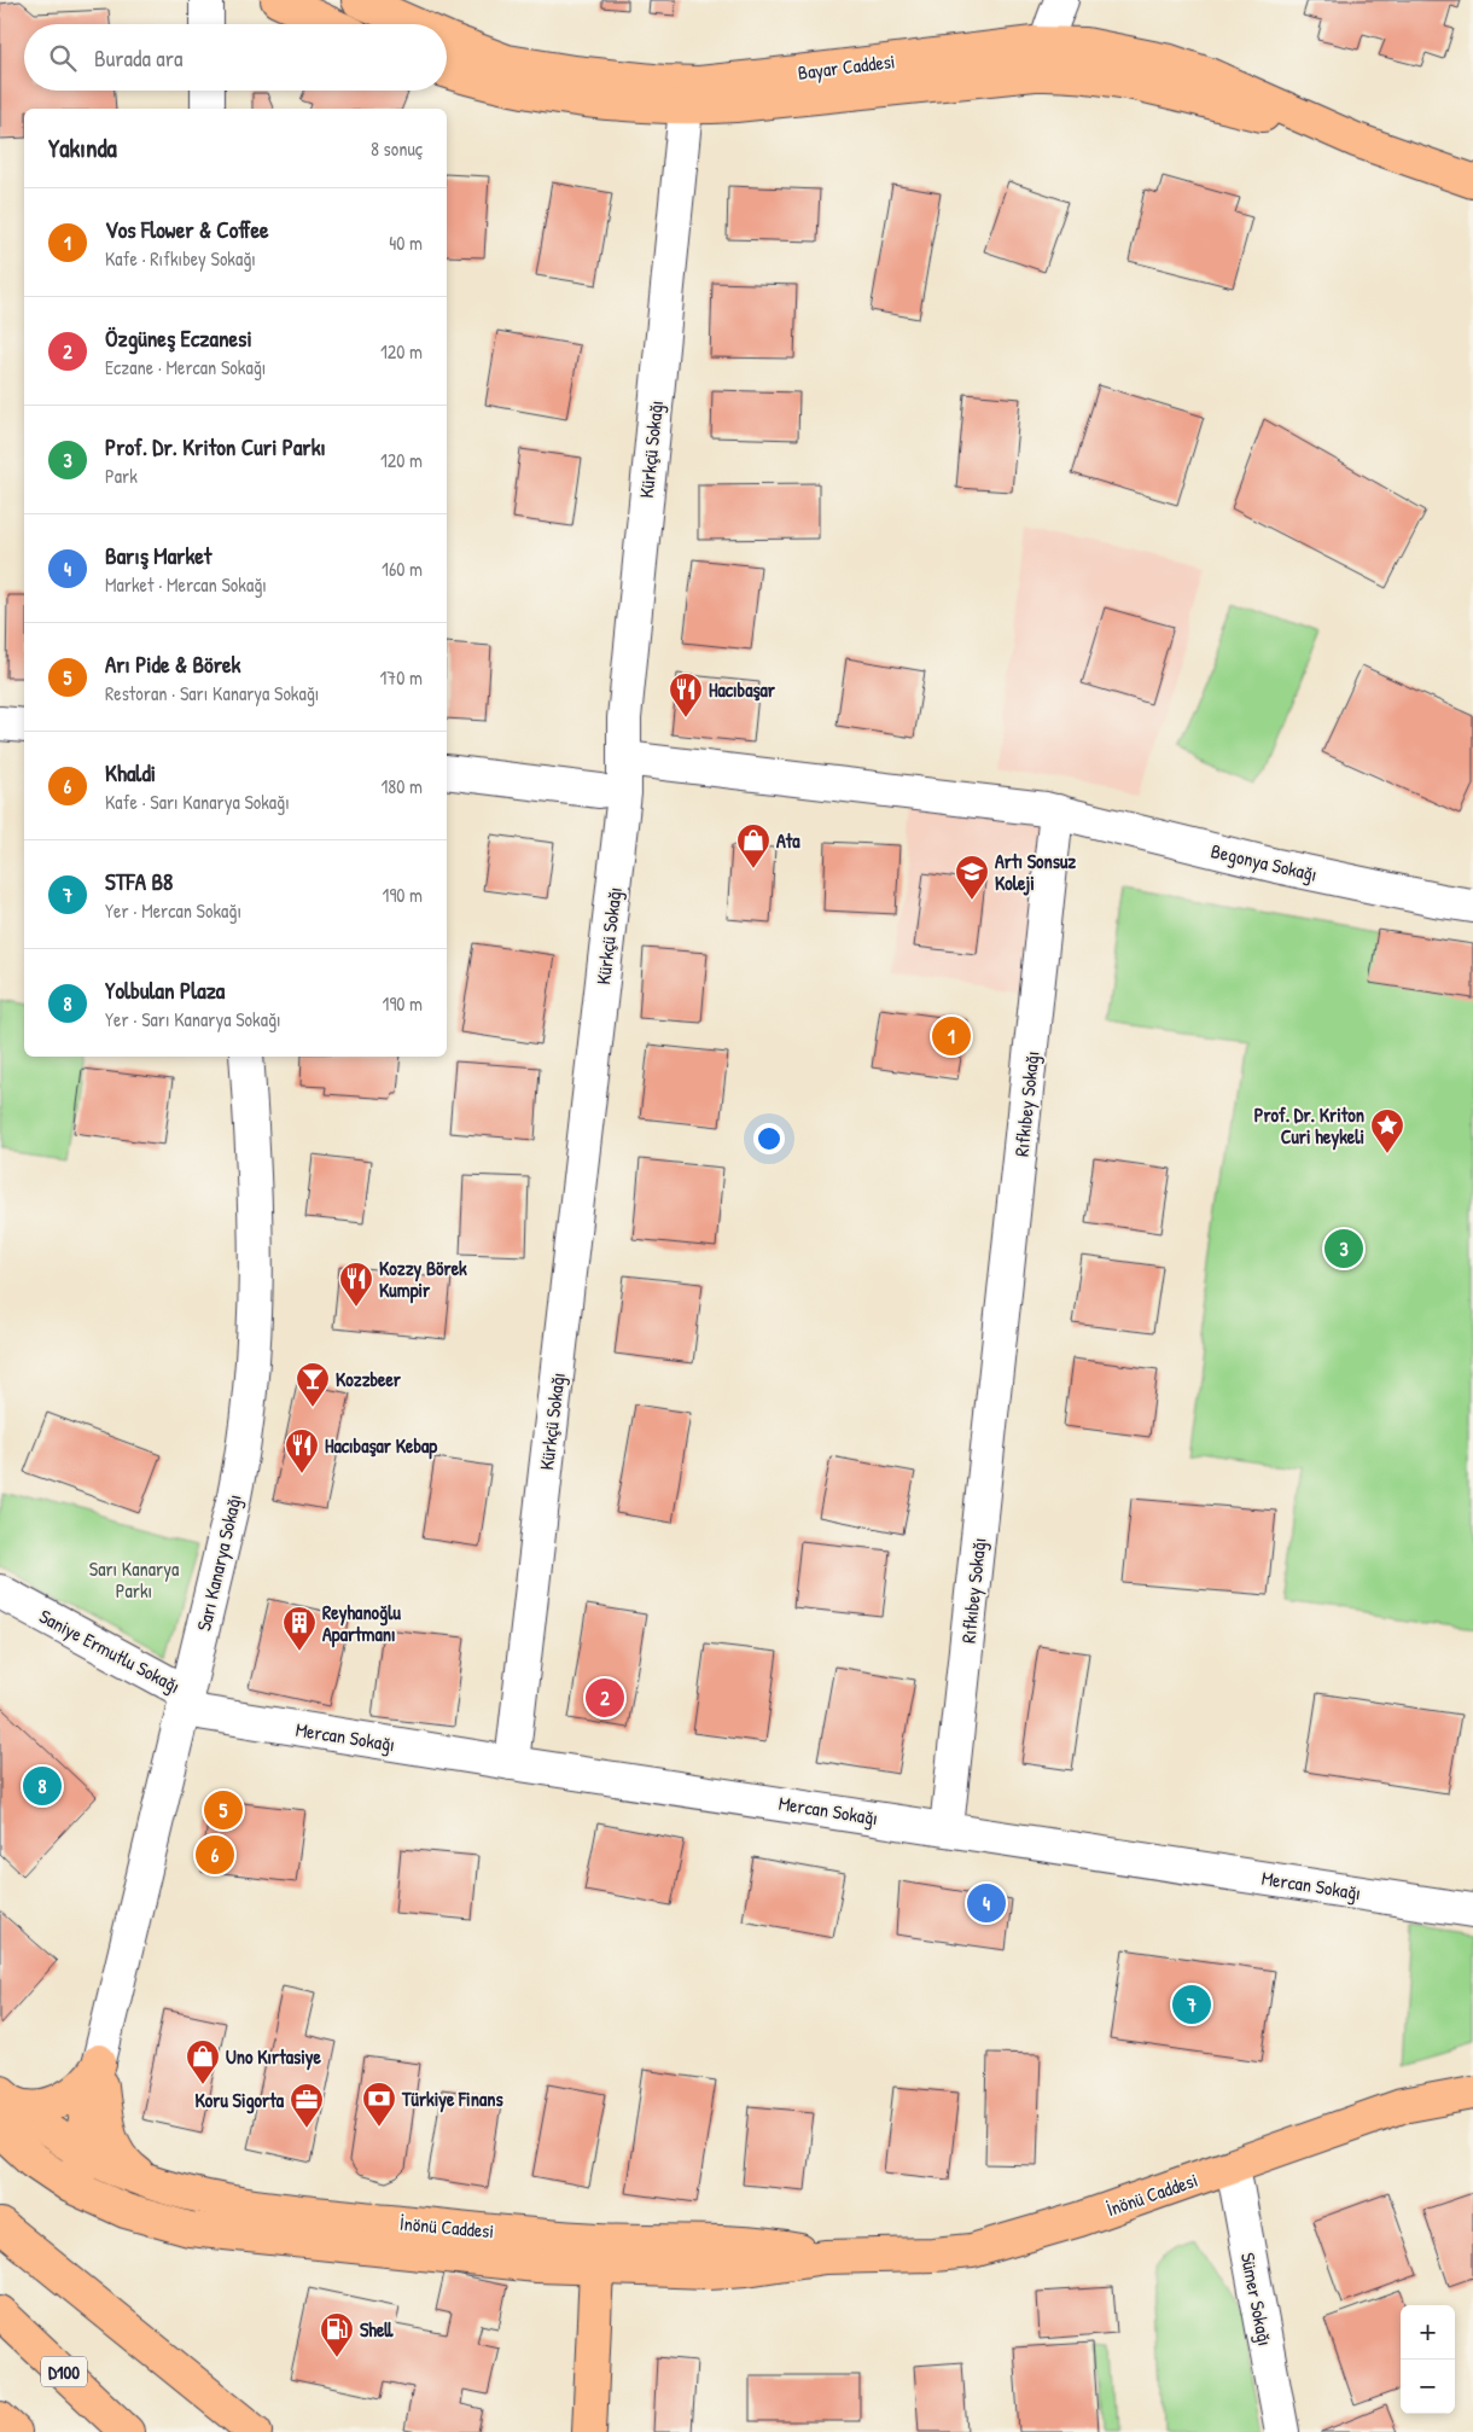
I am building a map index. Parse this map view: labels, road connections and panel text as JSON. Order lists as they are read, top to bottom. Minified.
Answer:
{"streets":{"main road":["Bayar Caddesi","İnönü Caddesi","D100"],"street":["Kürkçü Sokağı","Begonya Sokağı","Rıfkıbey Sokağı","Sarı Kanarya Sokağı","Saniye Ermutlu Sokağı","Mercan Sokağı","Sümer Sokağı"]},"crossings":[["Bayar Caddesi","Kürkçü Sokağı"],["Kürkçü Sokağı","Mercan Sokağı"],["Begonya Sokağı","Rıfkıbey Sokağı"],["Rıfkıbey Sokağı","Mercan Sokağı"],["Sarı Kanarya Sokağı","Saniye Ermutlu Sokağı"],["Sarı Kanarya Sokağı","Mercan Sokağı"],["Saniye Ermutlu Sokağı","Mercan Sokağı"],["İnönü Caddesi","Sümer Sokağı"]],"parks":["Sarı Kanarya Parkı"],"places":{"restaurant":["Hacıbaşar","Kozzy Börek Kumpir","Hacıbaşar Kebap"],"shop":["Ata","Uno Kırtasiye"],"school or university":["Artı Sonsuz Koleji"],"place":["Prof. Dr. Kriton Curi heykeli"],"bar":["Kozzbeer"],"building":["Reyhanoğlu Apartmanı"],"bank":["Türkiye Finans"],"office":["Koru Sigorta"],"fuel station":["Shell"]},"page":{"search":"Burada ara","heading":["Yakında","8 sonuç"],"list":[{"mark":"1","name":"Vos Flower & Coffee","note":"Kafe · Rıfkıbey Sokağı","value":"40 m"},{"mark":"2","name":"Özgüneş Eczanesi","note":"Eczane · Mercan Sokağı","value":"120 m"},{"mark":"3","name":"Prof. Dr. Kriton Curi Parkı","note":"Park","value":"120 m"},{"mark":"4","name":"Barış Market","note":"Market · Mercan Sokağı","value":"160 m"},{"mark":"5","name":"Arı Pide & Börek","note":"Restoran · Sarı Kanarya Sokağı","value":"170 m"},{"mark":"6","name":"Khaldi","note":"Kafe · Sarı Kanarya Sokağı","value":"180 m"},{"mark":"7","name":"STFA B8","note":"Yer · Mercan Sokağı","value":"190 m"},{"mark":"8","name":"Yolbulan Plaza","note":"Yer · Sarı Kanarya Sokağı","value":"190 m"}],"pins":["1","3","2","8","5","6","4","7"],"map_buttons":["+","−"]}}
